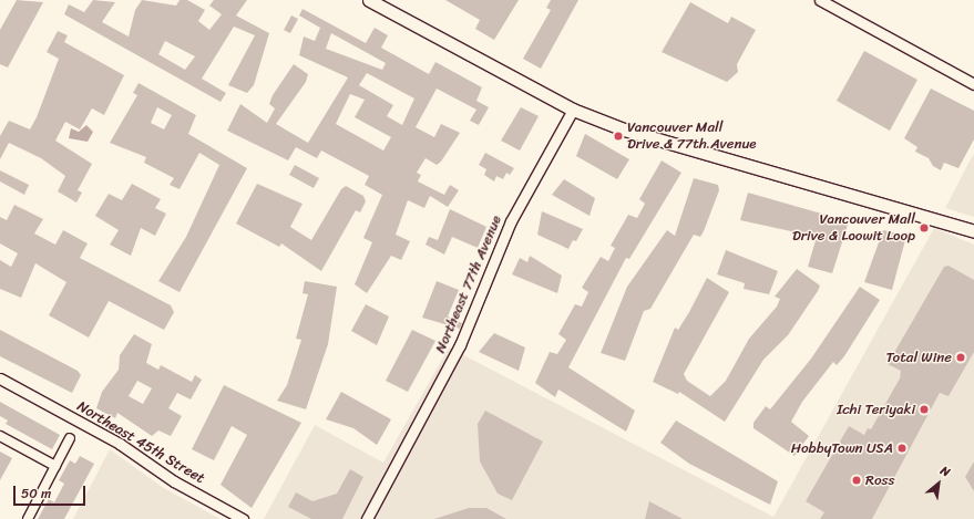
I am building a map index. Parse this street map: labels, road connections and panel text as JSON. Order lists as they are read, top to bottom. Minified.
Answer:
{"streets":{"street":["Northeast 77th Avenue","Northeast 45th Street"]},"places":["Vancouver Mall Drive & 77th Avenue","Vancouver Mall Drive & Loowit Loop","Total Wine","Ichi Teriyaki","HobbyTown USA","Ross"],"scale_bar":"50 m","north":"top right"}
